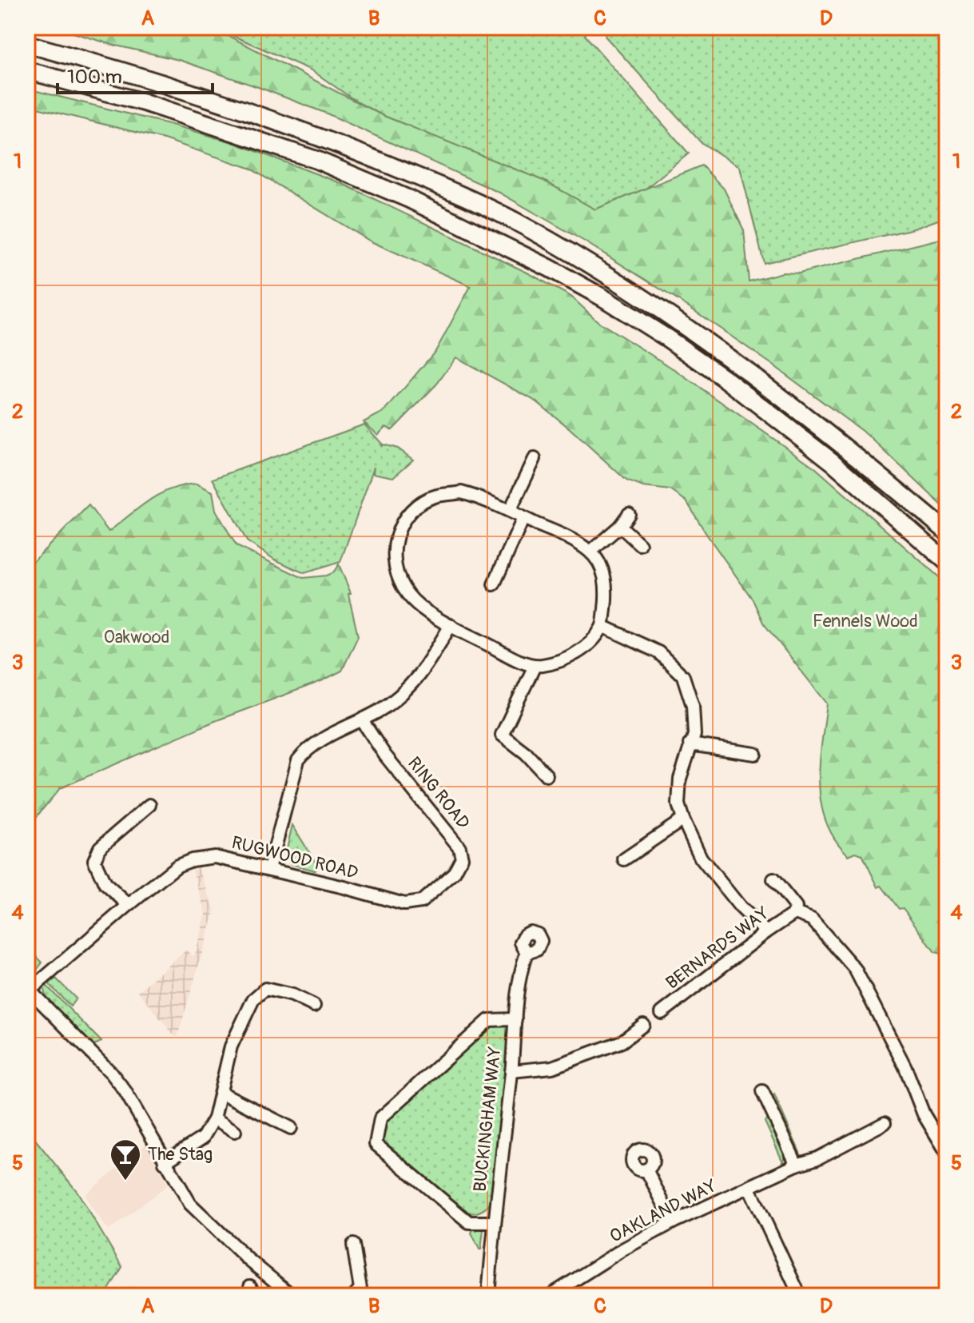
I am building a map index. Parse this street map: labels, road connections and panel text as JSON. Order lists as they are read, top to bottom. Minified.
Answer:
{"streets":{"street":["RING ROAD","RUGWOOD ROAD","BERNARDS WAY","BUCKINGHAM WAY","OAKLAND WAY"]},"crossings":[["RING ROAD","RUGWOOD ROAD"]],"parks":["Fennels Wood","Oakwood"],"places":{"bar":["The Stag"]},"scale_bar":"100 m","grid":{"columns":["A","B","C","D"],"rows":["1","2","3","4","5"]}}
